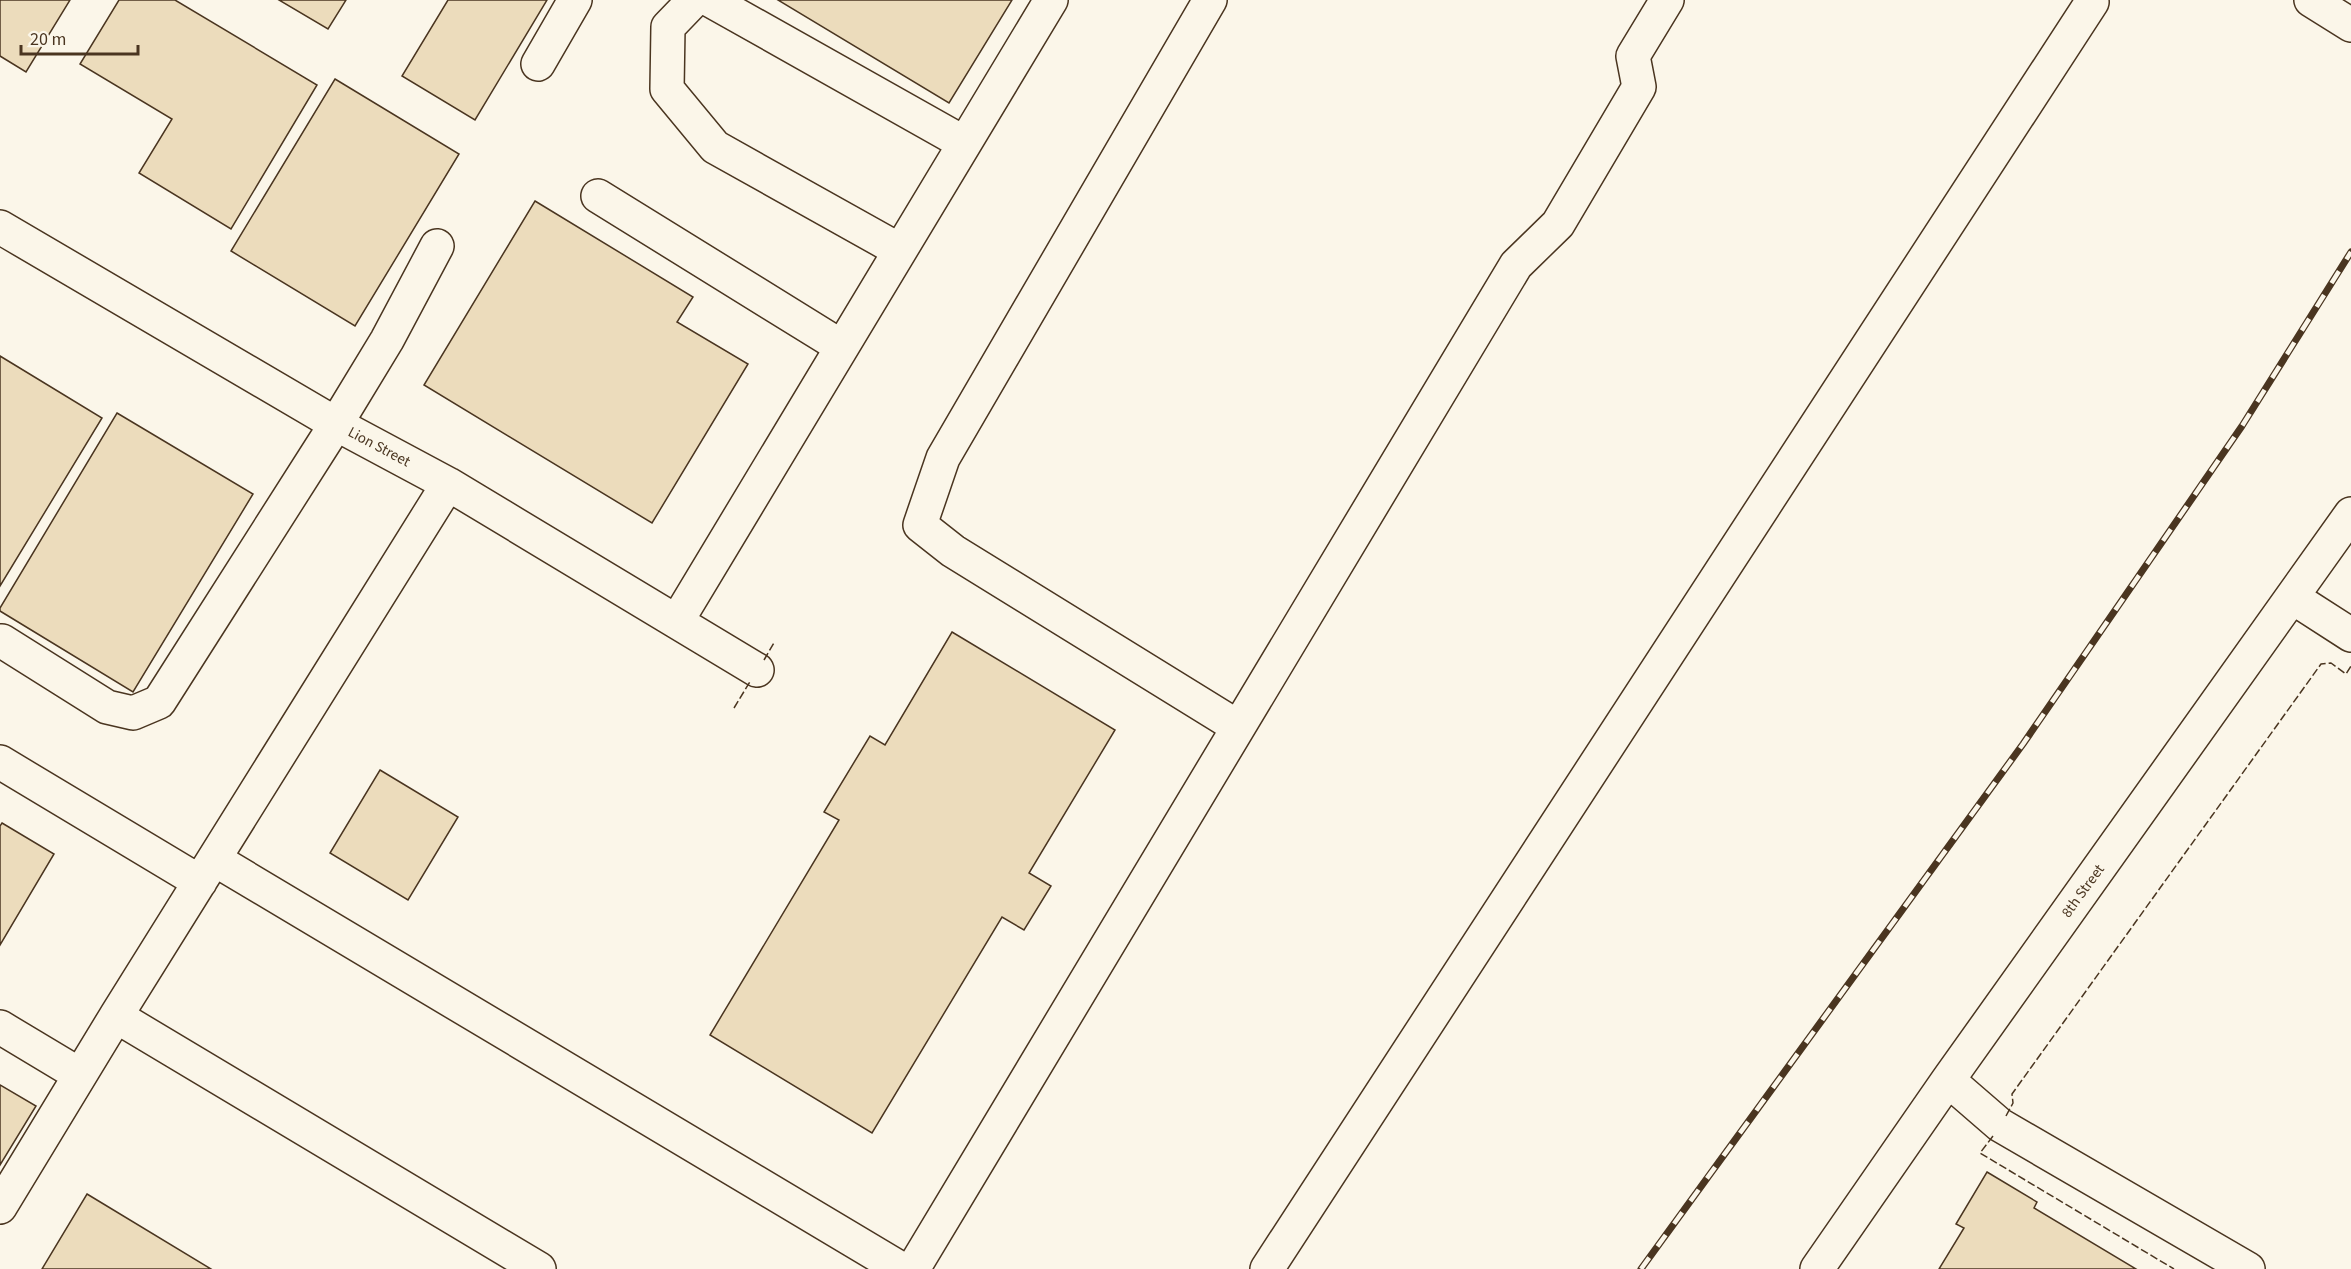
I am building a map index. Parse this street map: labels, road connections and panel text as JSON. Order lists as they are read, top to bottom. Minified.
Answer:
{"streets":{"street":["Lion Street","8th Street"]},"scale_bar":"20 m"}
